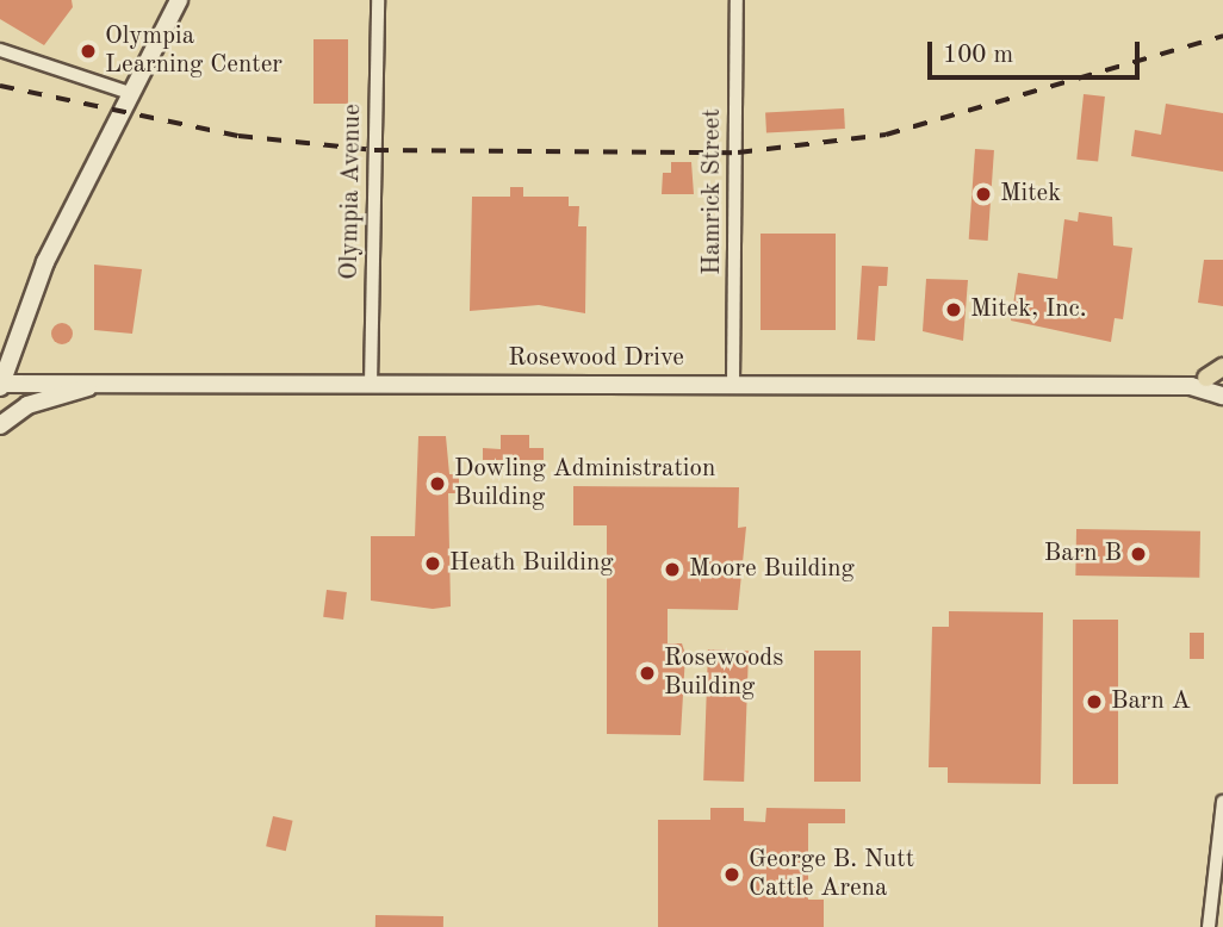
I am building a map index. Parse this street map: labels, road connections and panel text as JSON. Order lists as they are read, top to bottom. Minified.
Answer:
{"streets":{"main road":["Rosewood Drive"],"street":["Olympia Avenue","Hamrick Street"]},"crossings":[["Olympia Avenue","Rosewood Drive"],["Hamrick Street","Rosewood Drive"]],"places":["Olympia Learning Center","Mitek","Mitek, Inc.","Dowling Administration Building","Barn B","Heath Building","Moore Building","Rosewoods Building","Barn A","George B. Nutt Cattle Arena"],"scale_bar":"100 m"}
